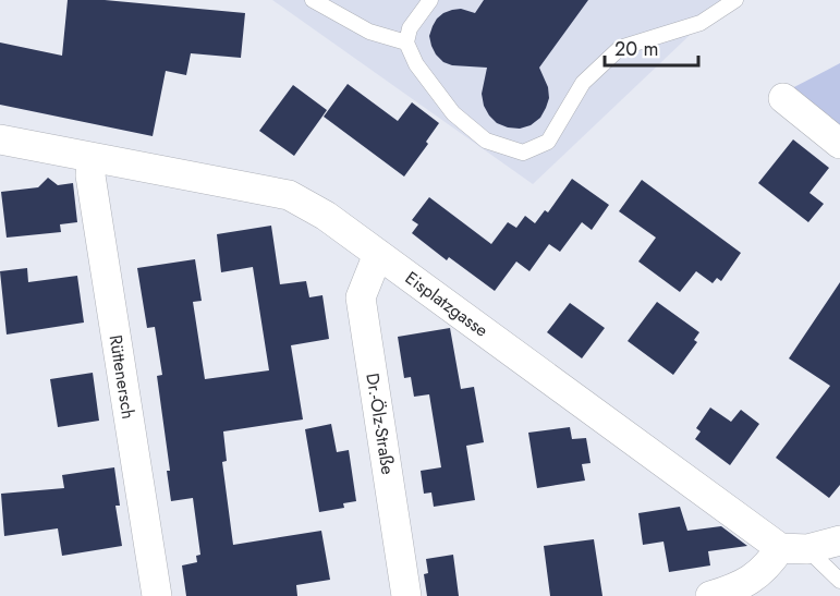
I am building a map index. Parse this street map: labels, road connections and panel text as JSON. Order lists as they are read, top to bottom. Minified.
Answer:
{"streets":{"street":["Eisplatzgasse","Rüttenersch","Dr.-Ölz-Straße"]},"crossings":[["Eisplatzgasse","Rüttenersch"],["Eisplatzgasse","Dr.-Ölz-Straße"]],"scale_bar":"20 m"}
